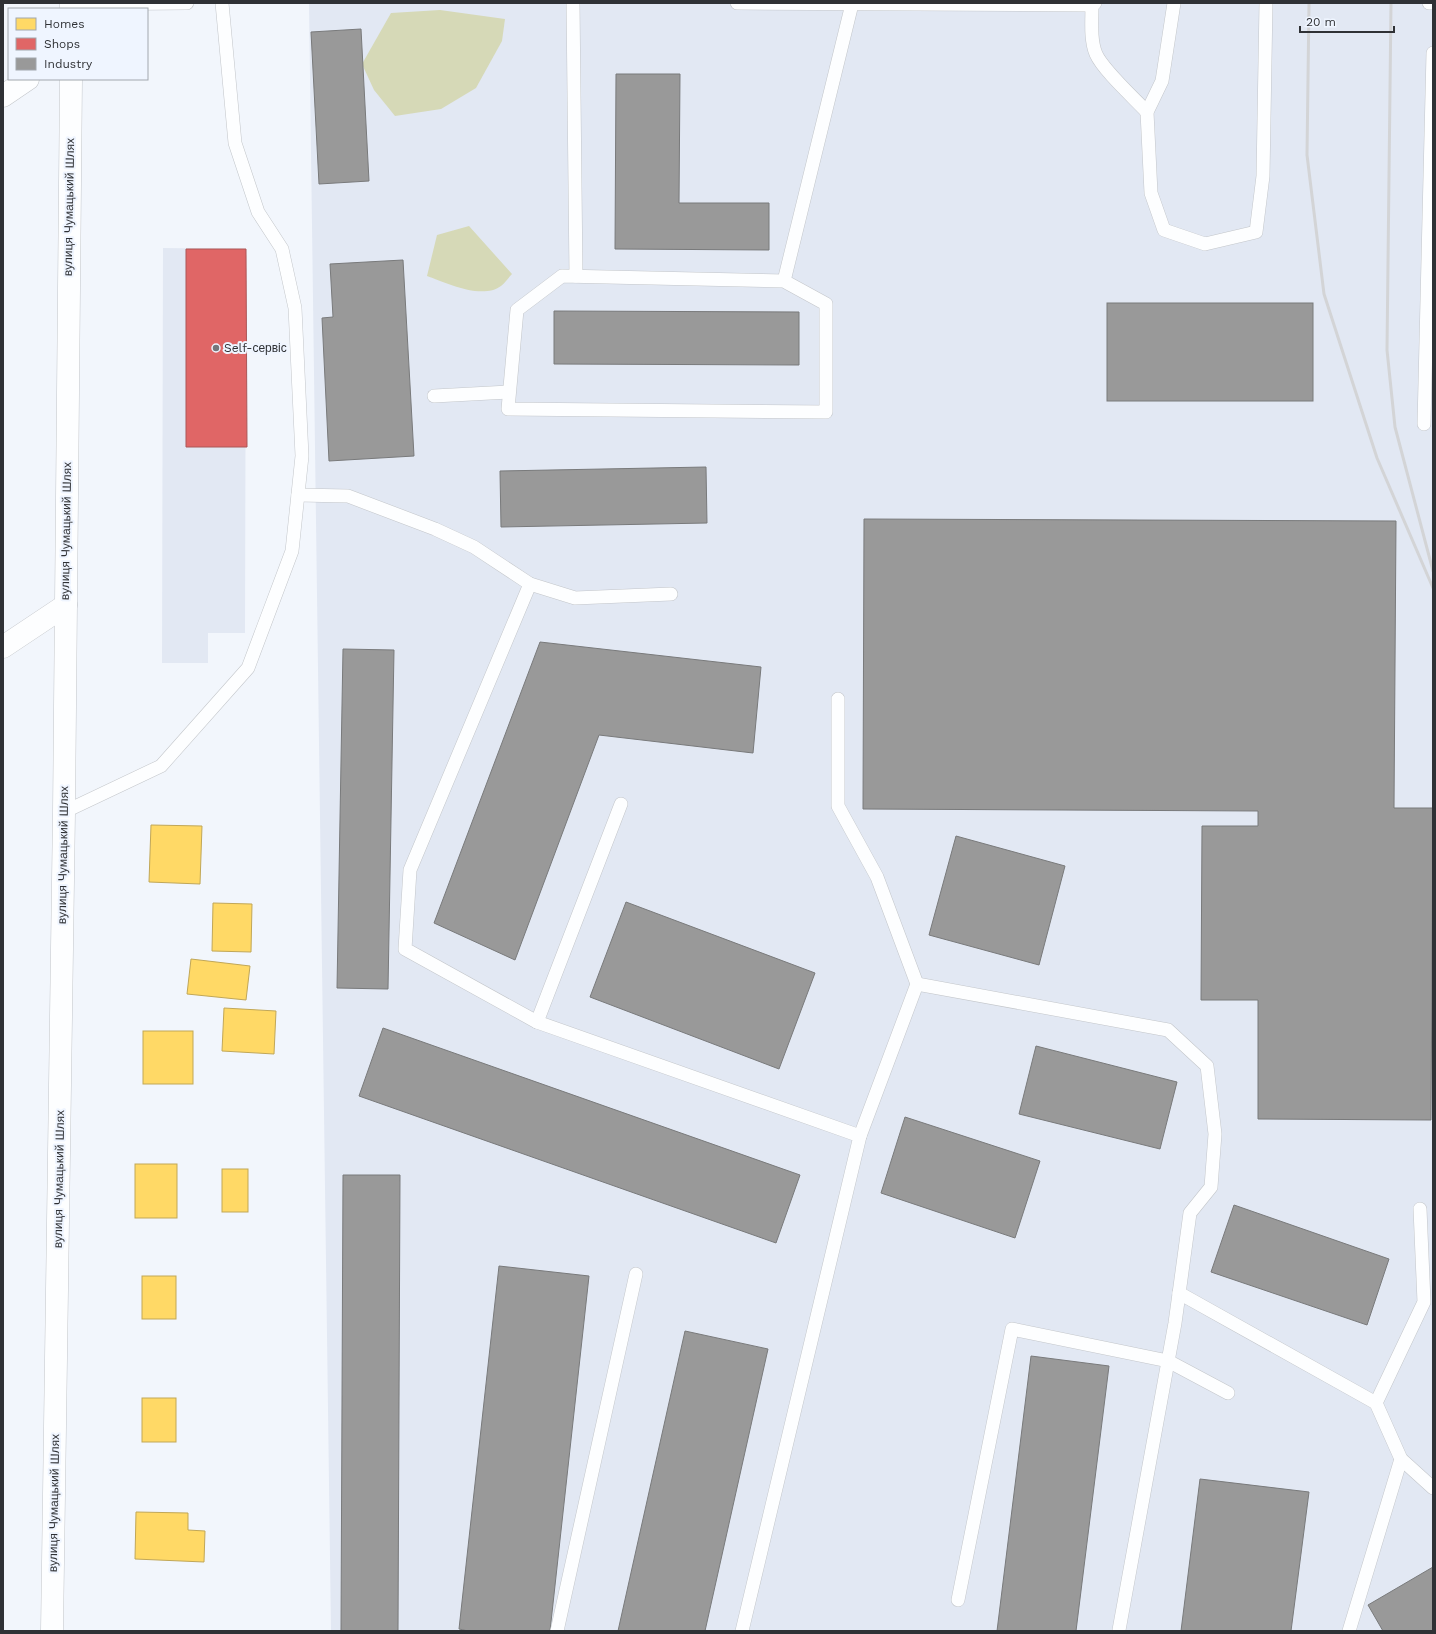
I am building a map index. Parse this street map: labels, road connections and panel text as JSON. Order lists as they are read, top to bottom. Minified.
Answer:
{"streets":{"main road":["вулиця Чумацький Шлях"]},"places":["Self-сервіс"],"legend":["Homes","Shops","Industry"],"scale_bar":"20 m"}
